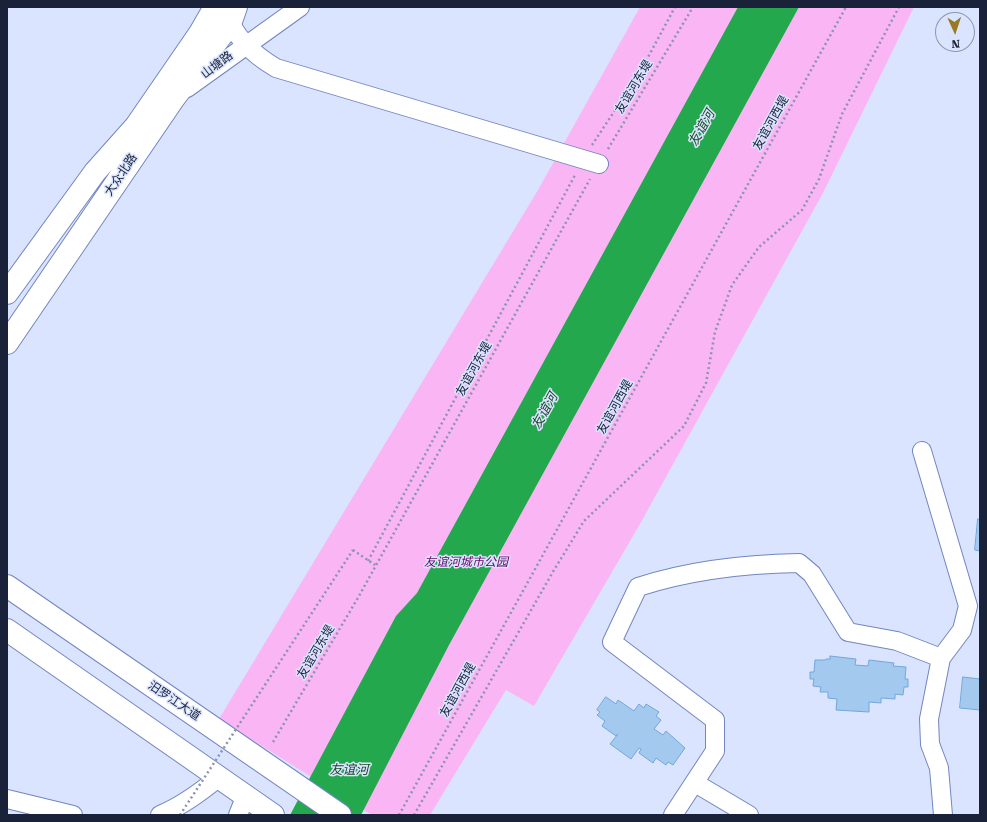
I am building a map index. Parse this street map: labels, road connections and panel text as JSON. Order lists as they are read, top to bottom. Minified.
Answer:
{"streets":{"main road":["大众北路","汨罗江大道"],"street":["山塘路"],"path":["友谊河东堤","友谊河西堤"]},"crossings":[["山塘路","大众北路"]],"water":["友谊河"],"parks":["友谊河城市公园"],"north":"bottom"}
